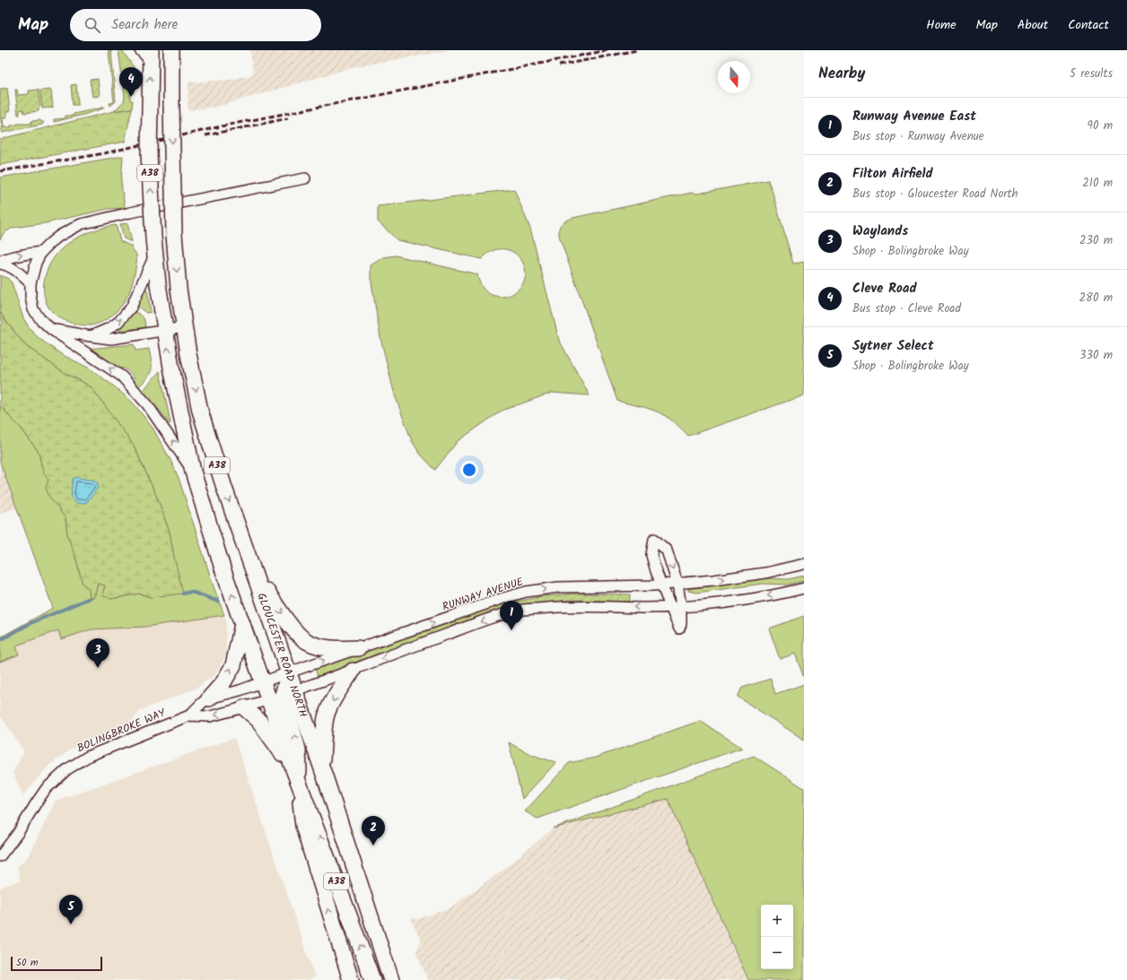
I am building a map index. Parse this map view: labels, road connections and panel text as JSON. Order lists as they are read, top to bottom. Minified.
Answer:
{"streets":{"main road":["A38","GLOUCESTER ROAD NORTH"],"street":["RUNWAY AVENUE","BOLINGBROKE WAY"]},"crossings":[["A38","GLOUCESTER ROAD NORTH"],["RUNWAY AVENUE","GLOUCESTER ROAD NORTH"],["RUNWAY AVENUE","BOLINGBROKE WAY"],["GLOUCESTER ROAD NORTH","BOLINGBROKE WAY"]],"scale_bar":"50 m","north":"bottom","page":{"header":"Map","search":"Search here","nav":["Home","Map","About","Contact"],"heading":["Nearby","5 results"],"pins":["4","1","3","2","5"],"list":[{"mark":"1","name":"Runway Avenue East","note":"Bus stop · Runway Avenue","value":"90 m"},{"mark":"2","name":"Filton Airfield","note":"Bus stop · Gloucester Road North","value":"210 m"},{"mark":"3","name":"Waylands","note":"Shop · Bolingbroke Way","value":"230 m"},{"mark":"4","name":"Cleve Road","note":"Bus stop · Cleve Road","value":"280 m"},{"mark":"5","name":"Sytner Select","note":"Shop · Bolingbroke Way","value":"330 m"}],"map_buttons":["+","−"],"scale":"50 m"}}
